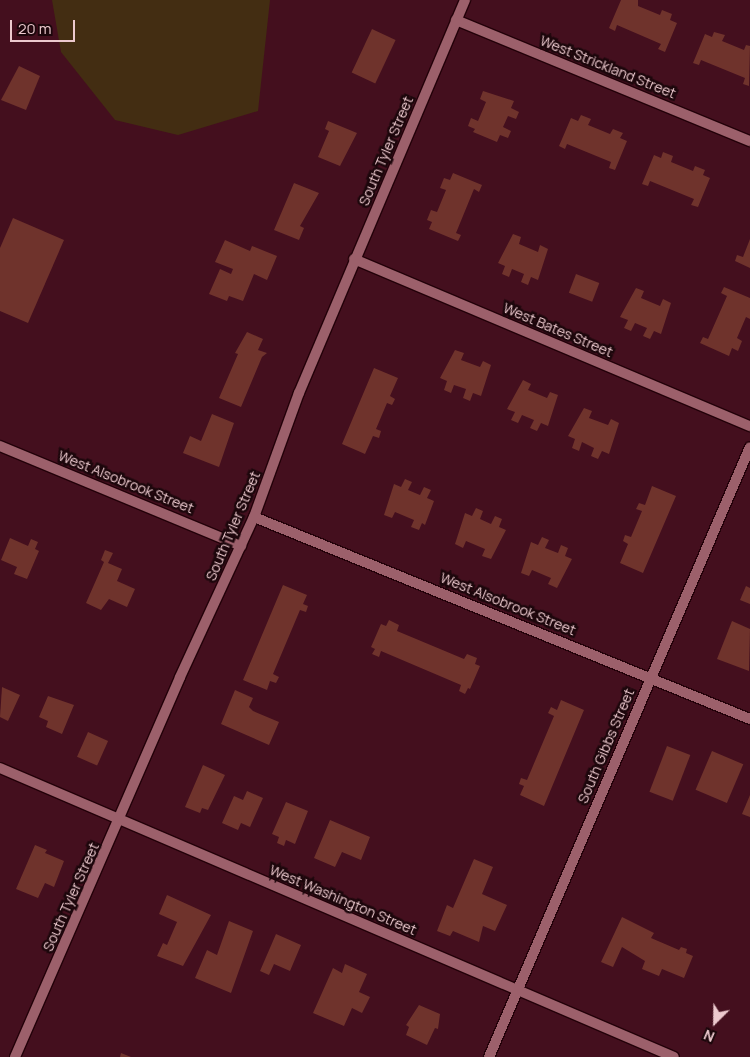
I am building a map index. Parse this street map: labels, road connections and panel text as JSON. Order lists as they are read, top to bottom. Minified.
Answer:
{"streets":{"street":["West Strickland Street","South Tyler Street","West Bates Street","West Alsobrook Street","South Gibbs Street","West Washington Street"]},"crossings":[["West Strickland Street","South Tyler Street"],["South Tyler Street","West Bates Street"],["South Tyler Street","West Alsobrook Street"],["South Tyler Street","West Washington Street"],["West Alsobrook Street","South Gibbs Street"],["South Gibbs Street","West Washington Street"]],"scale_bar":"20 m","north":"bottom left"}
